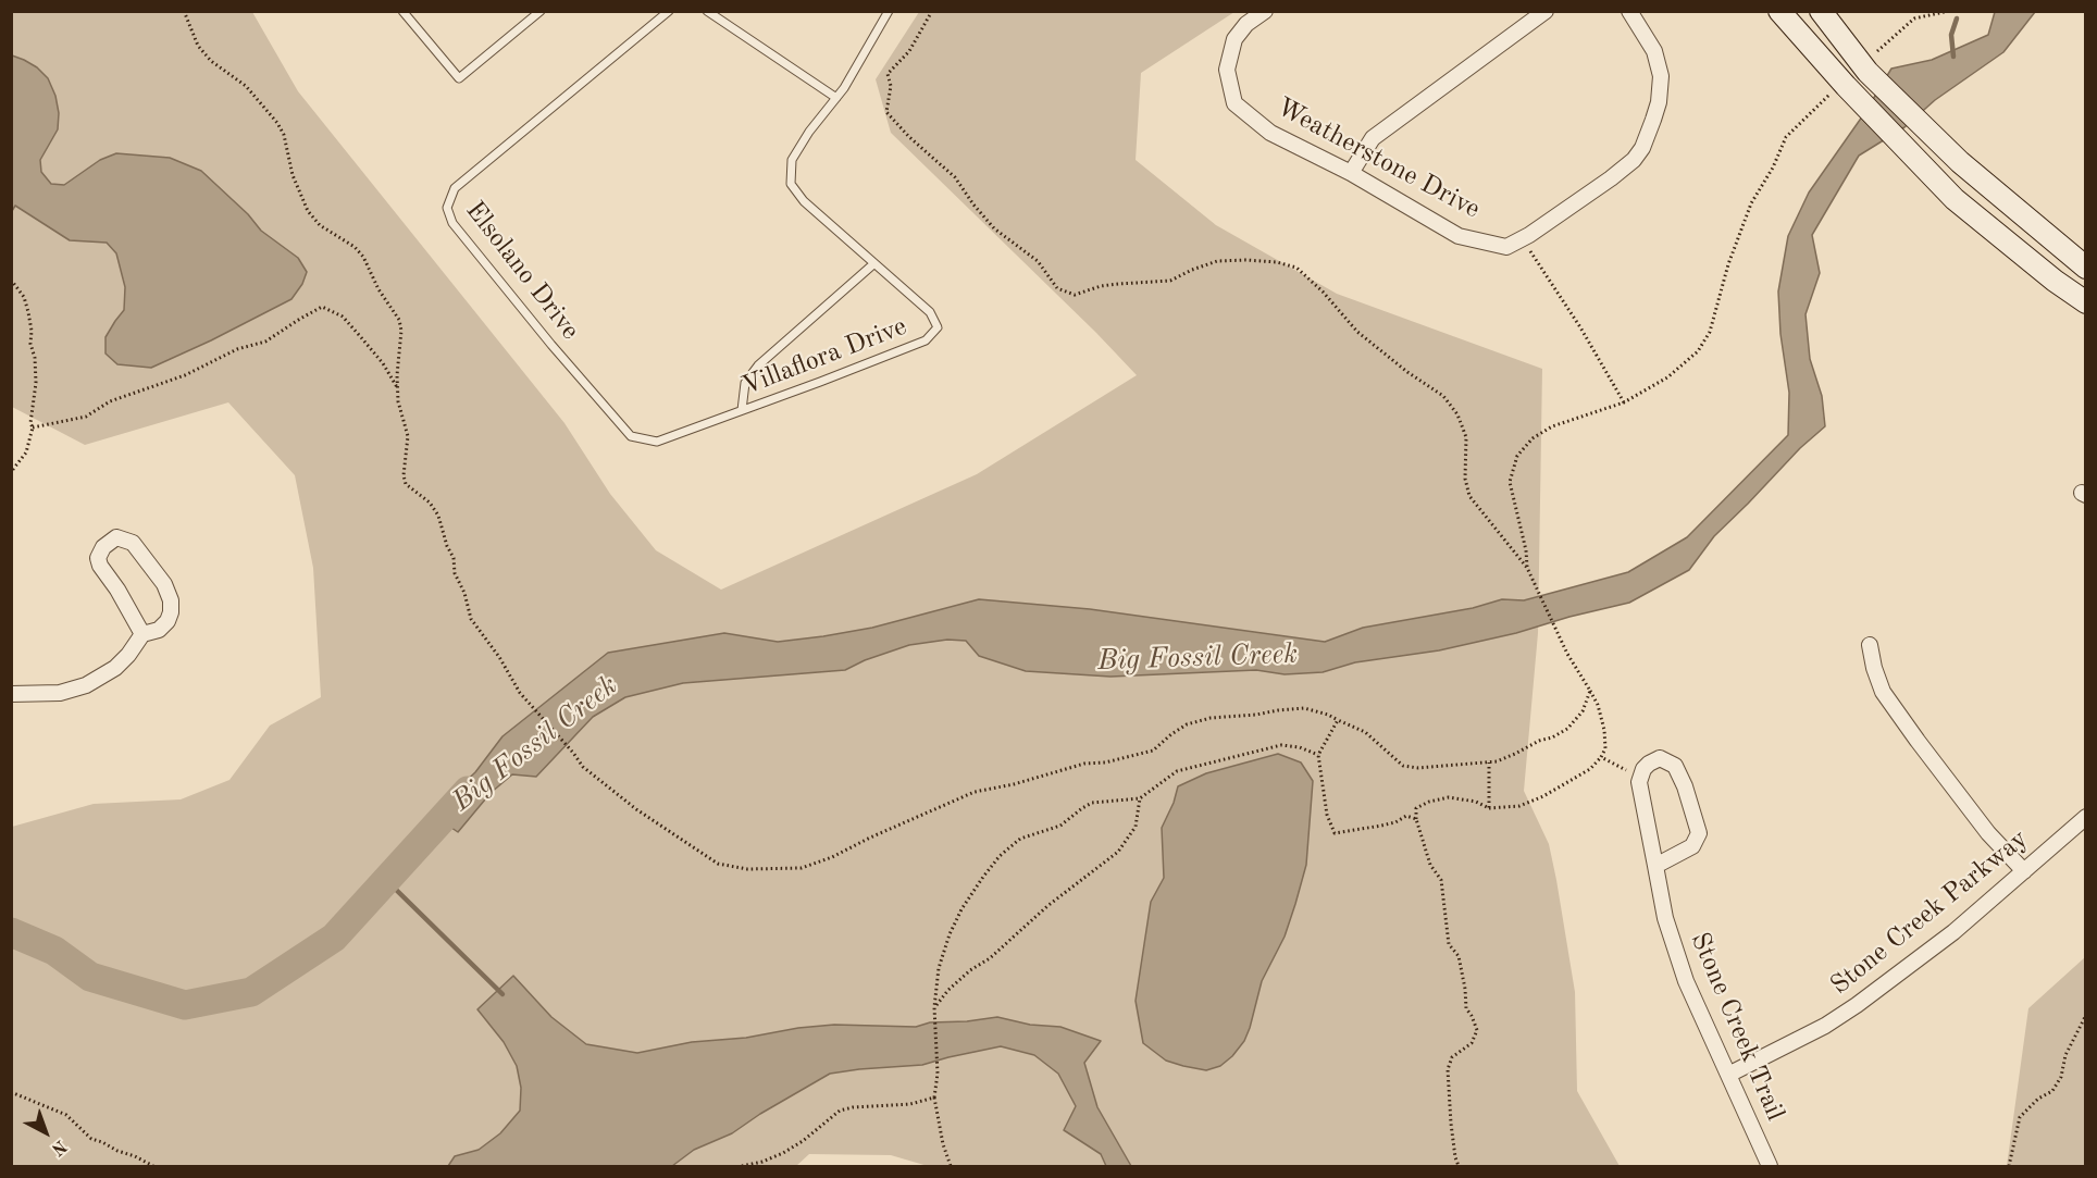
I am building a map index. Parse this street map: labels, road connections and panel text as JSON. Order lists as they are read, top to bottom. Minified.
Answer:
{"streets":{"street":["Weatherstone Drive","Stone Creek Parkway","Stone Creek Trail"],"lane":["Elsolano Drive","Villaflora Drive"]},"crossings":[["Elsolano Drive","Villaflora Drive"],["Stone Creek Parkway","Stone Creek Trail"]],"water":["Big Fossil Creek"],"north":"bottom right"}
